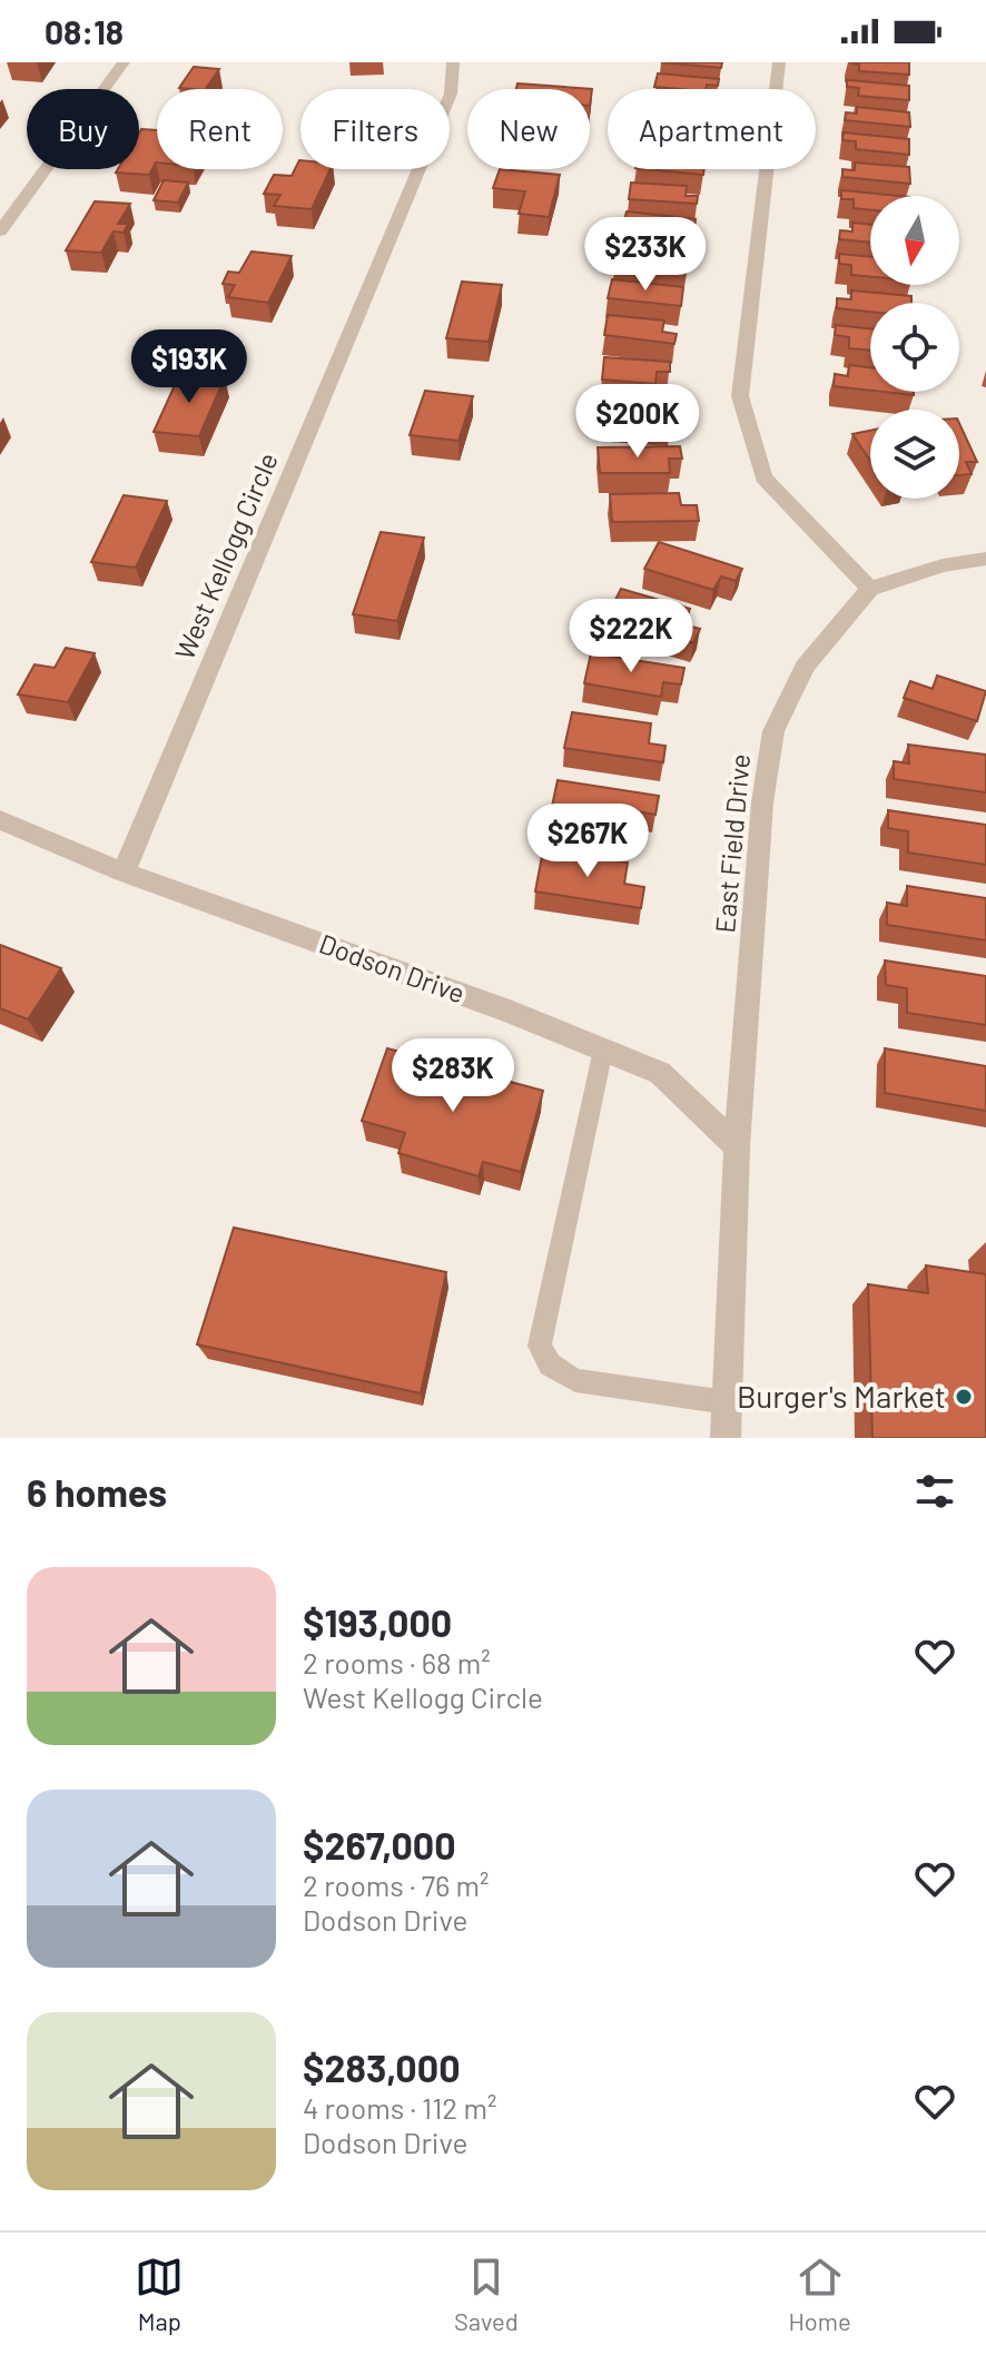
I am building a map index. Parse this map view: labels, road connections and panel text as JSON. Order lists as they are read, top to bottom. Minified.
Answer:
{"streets":{"street":["West Kellogg Circle","East Field Drive","Dodson Drive"]},"crossings":[["West Kellogg Circle","Dodson Drive"],["East Field Drive","Dodson Drive"]],"places":["Burger's Market"],"north":"bottom","page":{"status":"08:18","chip":["Buy","Rent","Filters","New","Apartment"],"price":["$233K","$193K","$200K","$222K","$267K","$283K"],"heading":"6 homes","list":[{"name":"$193,000","note":"2 rooms · 68 m² · West Kellogg Circle"},{"name":"$267,000","note":"2 rooms · 76 m² · Dodson Drive"},{"name":"$283,000","note":"4 rooms · 112 m² · Dodson Drive"}],"tabs":["Map","Saved","Home"]}}
